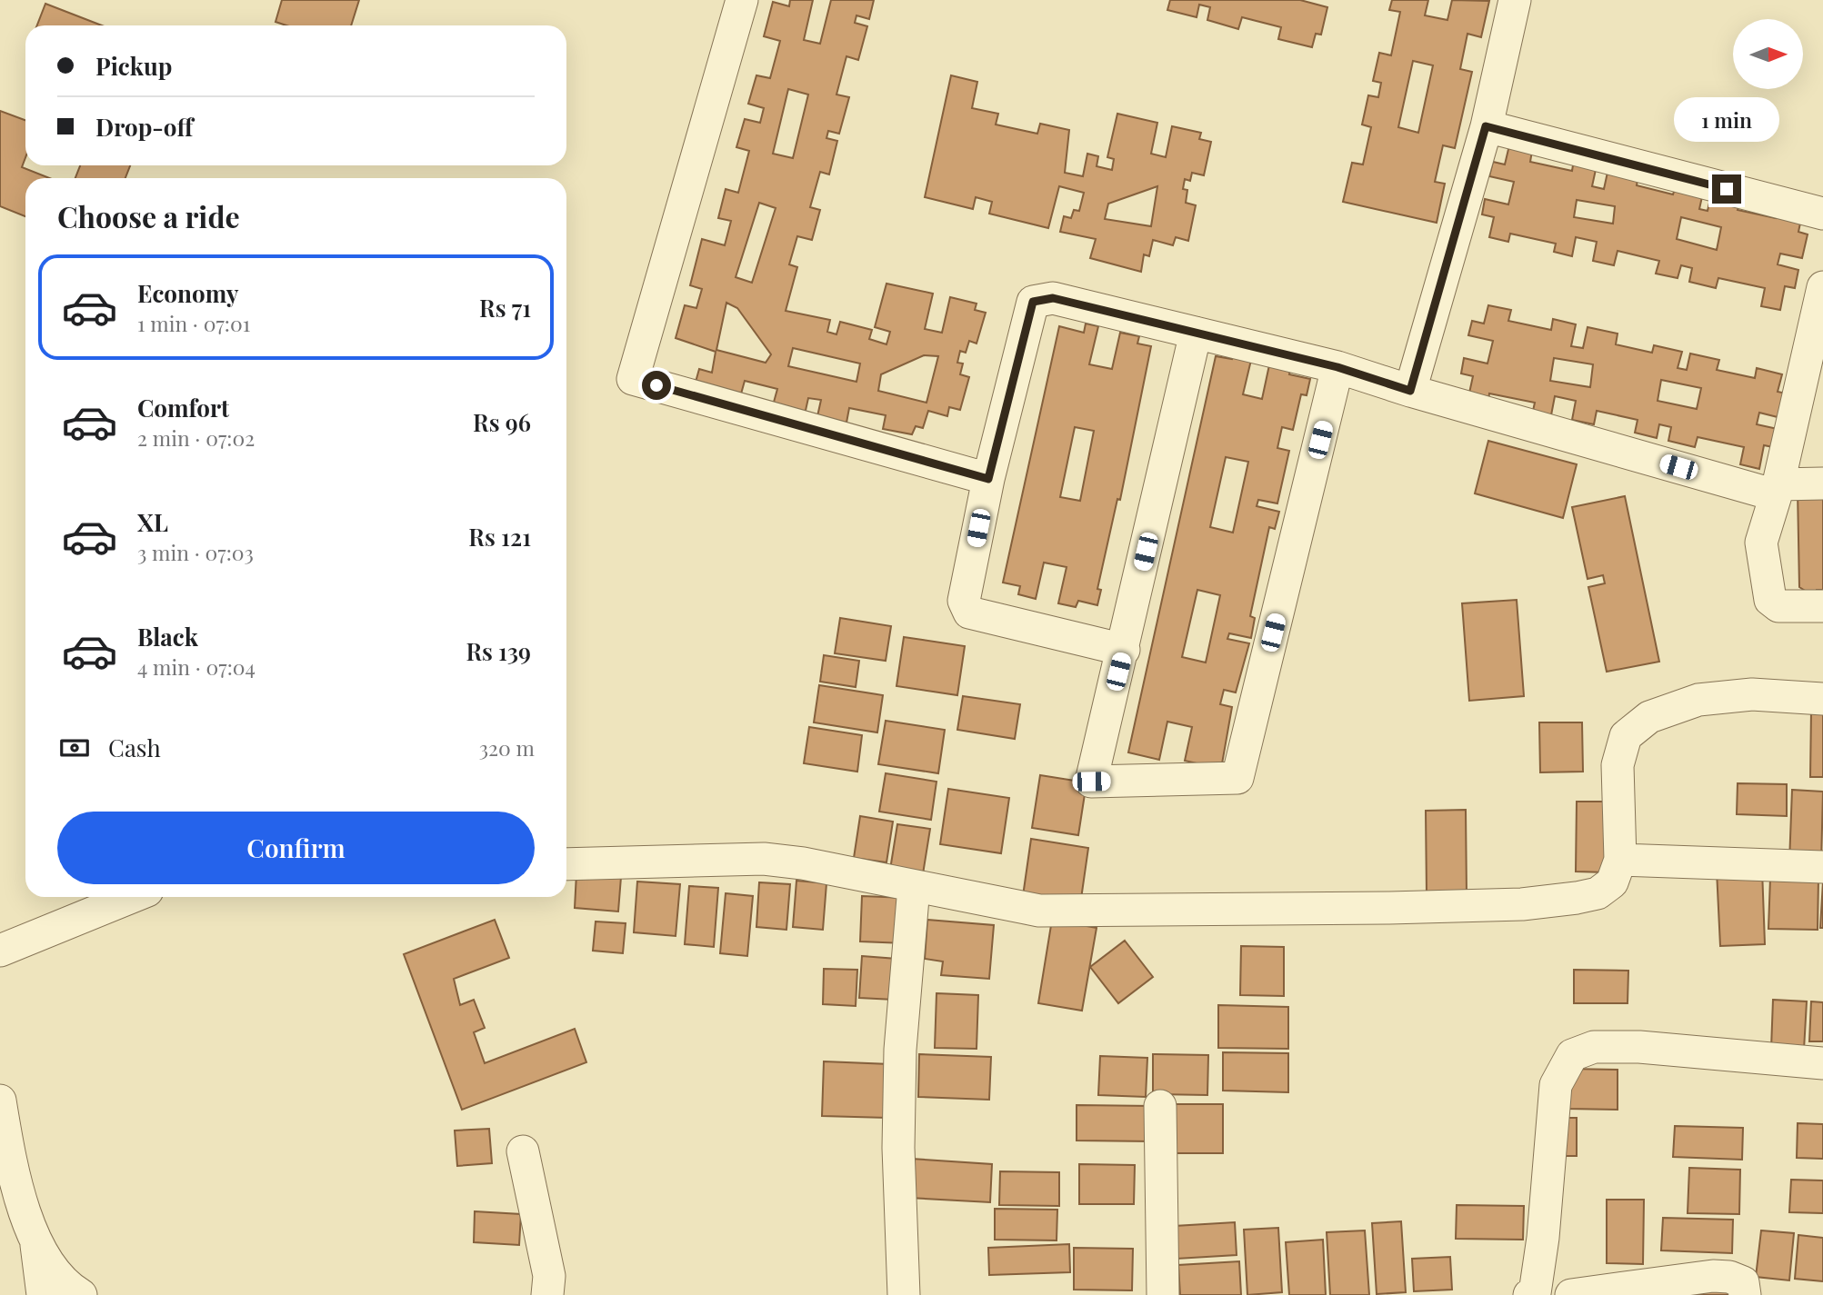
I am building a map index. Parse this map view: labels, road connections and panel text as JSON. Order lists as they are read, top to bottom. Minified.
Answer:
{"north":"right","page":{"banner":["Pickup","Drop-off"],"bubble":"1 min","heading":"Choose a ride","list":[{"name":"Economy","note":"1 min · 07:01","value":"Rs 71"},{"name":"Comfort","note":"2 min · 07:02","value":"Rs 96"},{"name":"XL","note":"3 min · 07:03","value":"Rs 121"},{"name":"Black","note":"4 min · 07:04","value":"Rs 139"}],"pay":["Cash","320 m"],"buttons":"Confirm"}}
